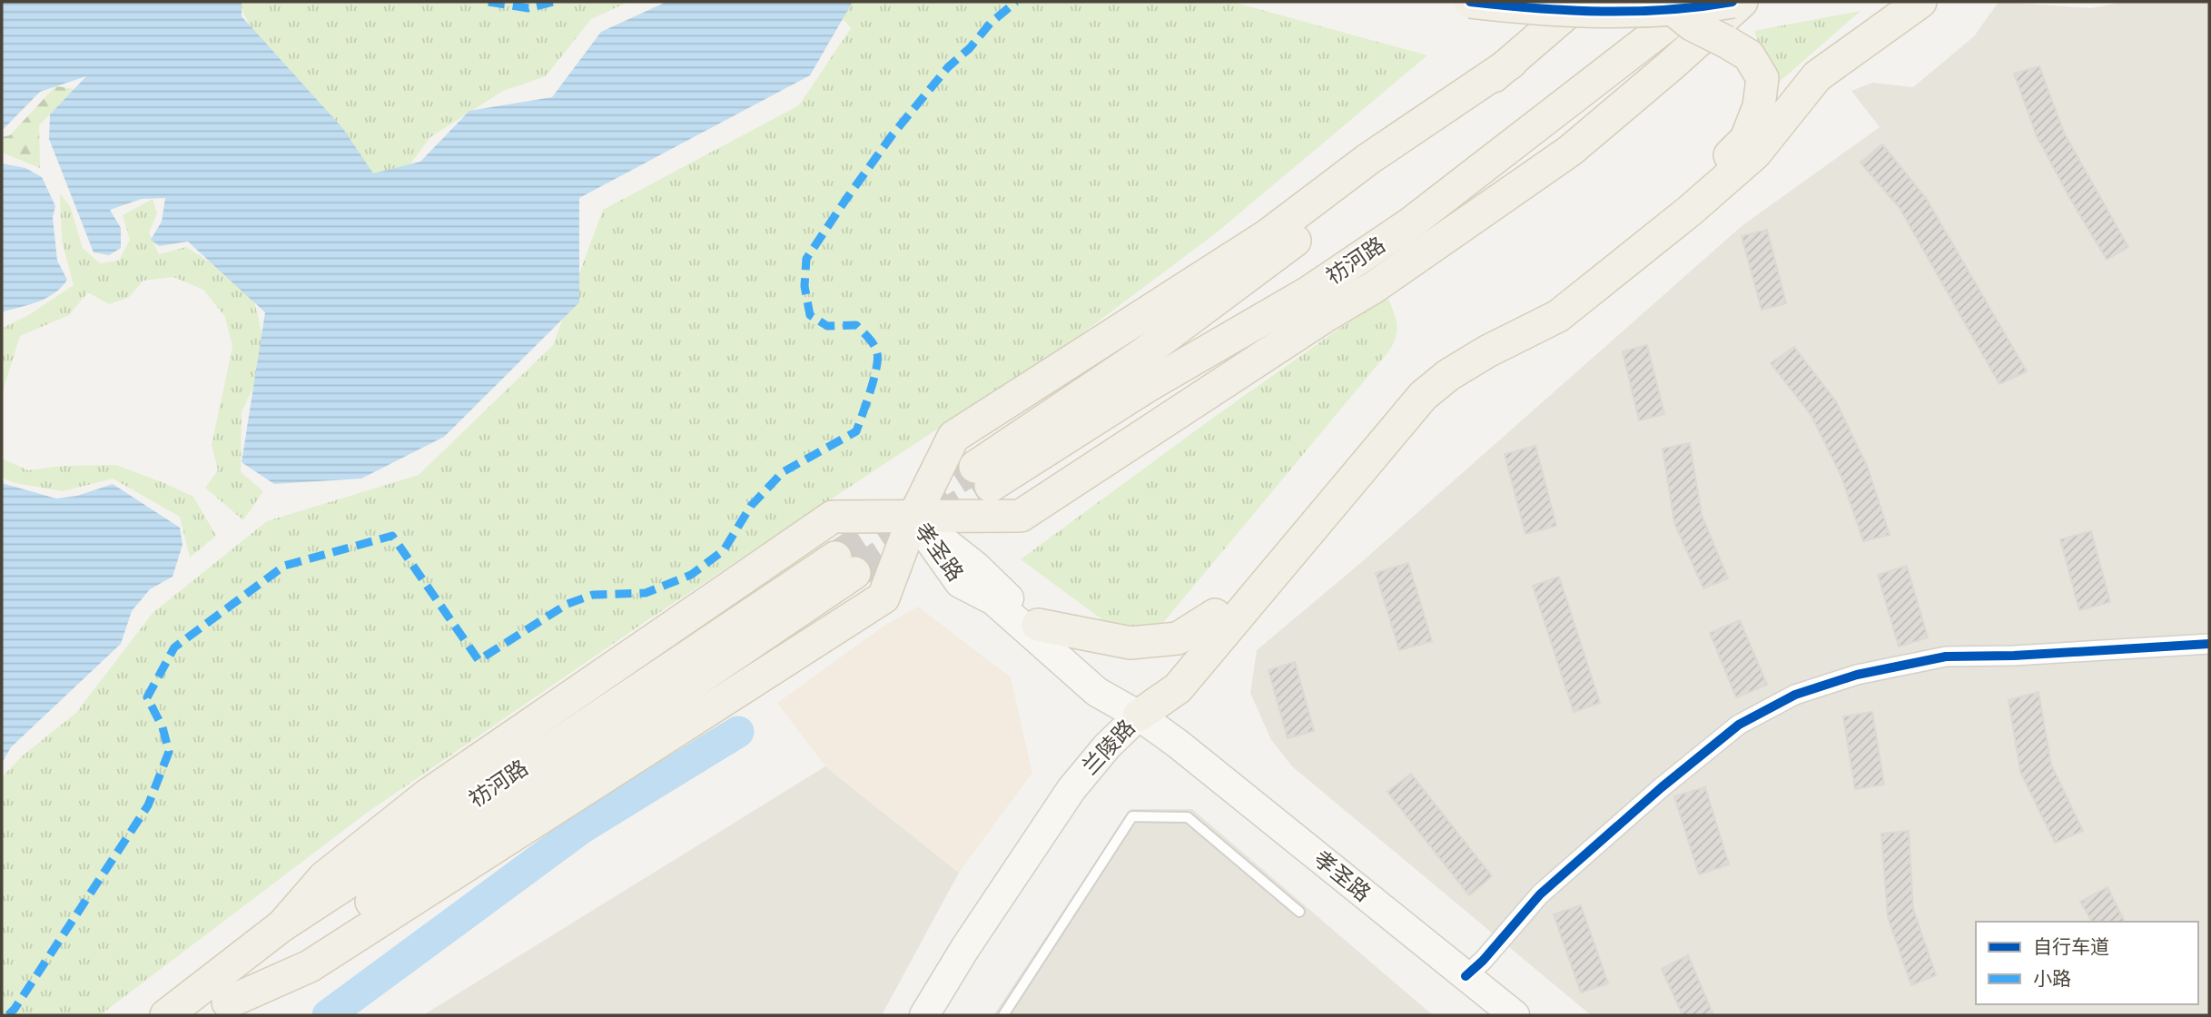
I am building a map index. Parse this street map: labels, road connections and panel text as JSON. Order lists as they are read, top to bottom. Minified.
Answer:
{"streets":{"main road":["祊河路","孝圣路","兰陵路"]},"crossings":[["祊河路","孝圣路"],["孝圣路","兰陵路"]],"legend":["自行车道","小路"]}
